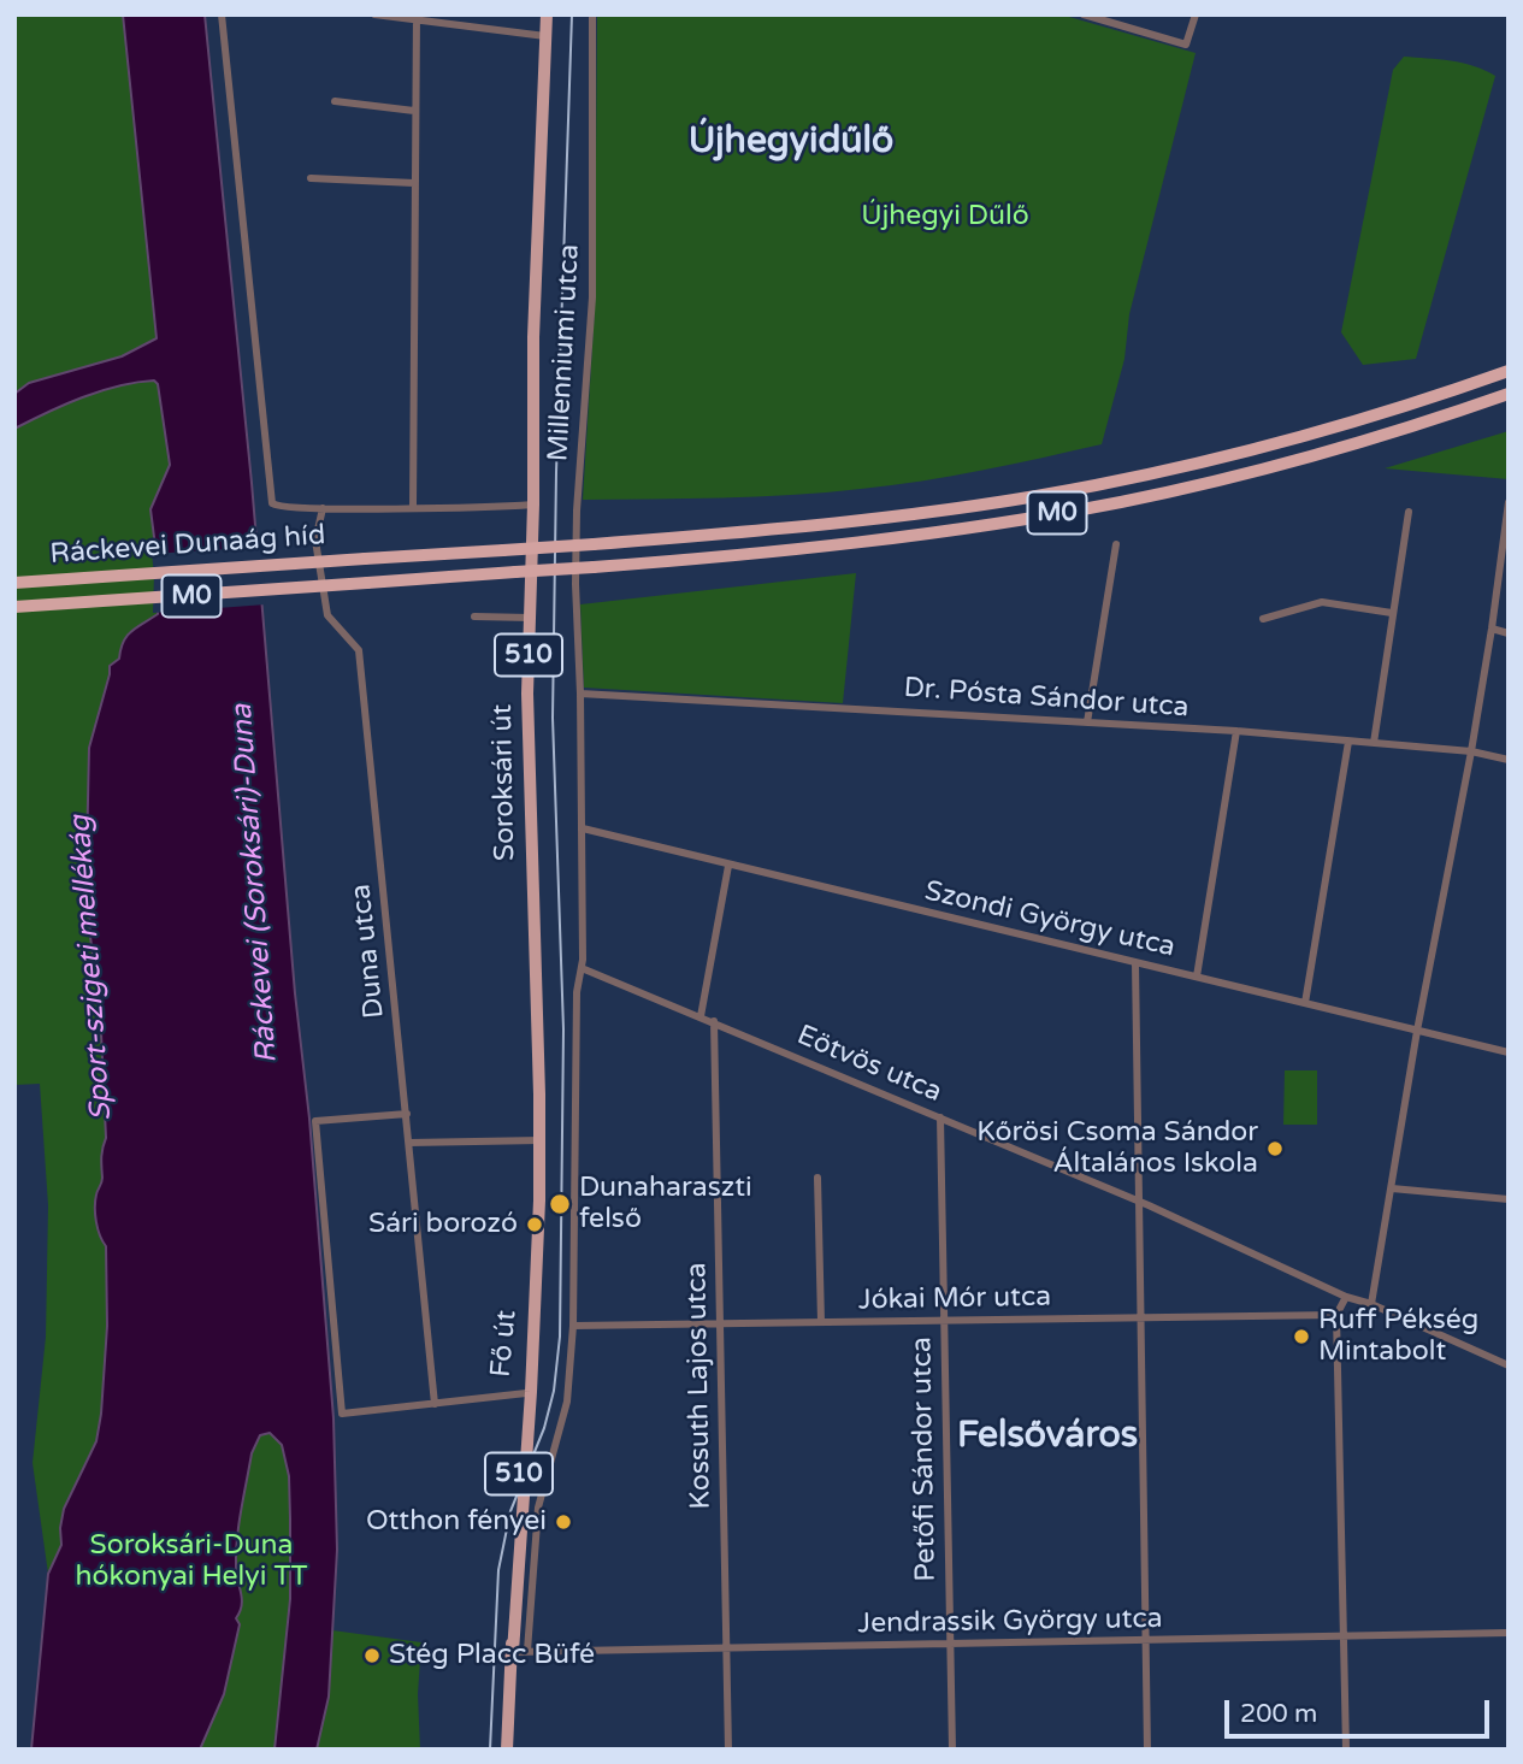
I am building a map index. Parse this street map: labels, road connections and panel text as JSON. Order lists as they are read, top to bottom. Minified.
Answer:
{"streets":{"highway":["M0","Ráckevei Dunaág híd"],"main road":["510","Soroksári út","Fő út"],"street":["Millenniumi utca","Dr. Pósta Sándor utca","Szondi György utca","Duna utca","Eötvös utca","Jókai Mór utca","Kossuth Lajos utca","Petőfi Sándor utca","Jendrassik György utca"]},"crossings":[["Millenniumi utca","Dr. Pósta Sándor utca"],["Millenniumi utca","Szondi György utca"],["Millenniumi utca","Fő út"],["Soroksári út","Fő út"],["Szondi György utca","Fő út"],["Eötvös utca","Fő út"],["Eötvös utca","Kossuth Lajos utca"],["Eötvös utca","Petőfi Sándor utca"],["Jókai Mór utca","Fő út"],["Jókai Mór utca","Kossuth Lajos utca"],["Jókai Mór utca","Petőfi Sándor utca"],["Fő út","Jendrassik György utca"],["Kossuth Lajos utca","Jendrassik György utca"],["Petőfi Sándor utca","Jendrassik György utca"]],"districts":["Újhegyidűlő","Felsőváros"],"water":["Ráckevei (Soroksári)-Duna","Sport-szigeti mellékág"],"parks":["Újhegyi Dűlő","Soroksári-Duna hókonyai Helyi TT"],"places":["Kőrösi Csoma Sándor Általános Iskola","Dunaharaszti felső","Sári borozó","Ruff Pékség Mintabolt","Otthon fényei","Stég Placc Büfé"],"scale_bar":"200 m"}
